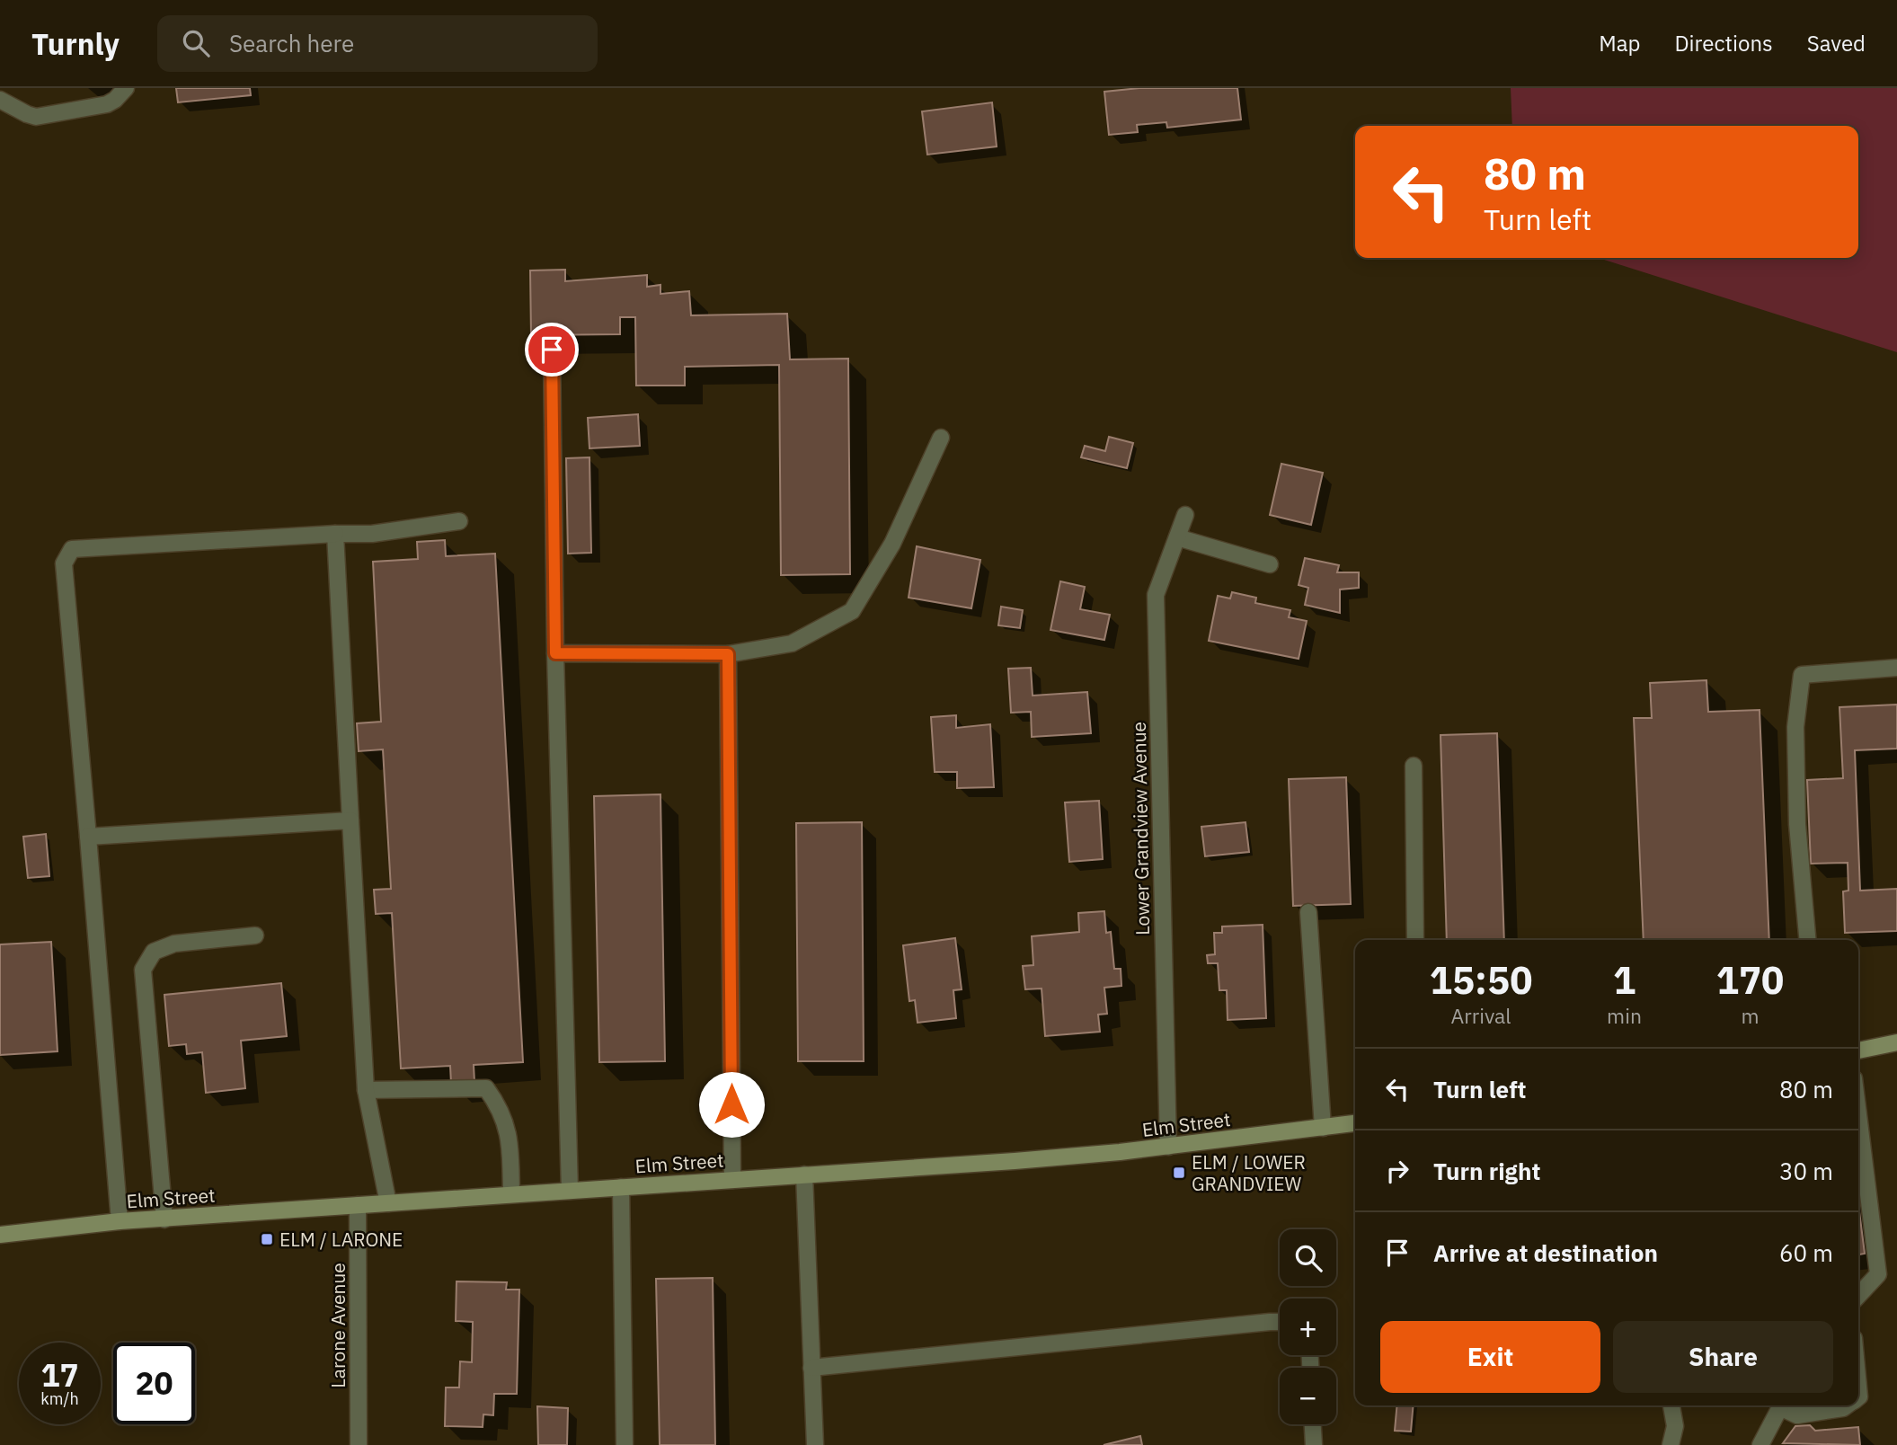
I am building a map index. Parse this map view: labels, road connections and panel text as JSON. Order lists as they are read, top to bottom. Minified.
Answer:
{"streets":{"main road":["Elm Street"],"street":["Lower Grandview Avenue","Larone Avenue"]},"crossings":[["Lower Grandview Avenue","Elm Street"],["Elm Street","Larone Avenue"]],"places":{"transit":["ELM / LOWER GRANDVIEW","ELM / LARONE"]},"page":{"header":"Turnly","search":"Search here","nav":["Map","Directions","Saved"],"turn":["80 m","Turn left"],"eta":["15:50","Arrival","1","min","170","m"],"list":[{"name":"Turn left","value":"80 m"},{"name":"Turn right","value":"30 m"},{"name":"Arrive at destination","value":"60 m"}],"map_buttons":["+","−"],"buttons":["Exit","Share"],"speed":"17 km/h","limit":"20"}}
